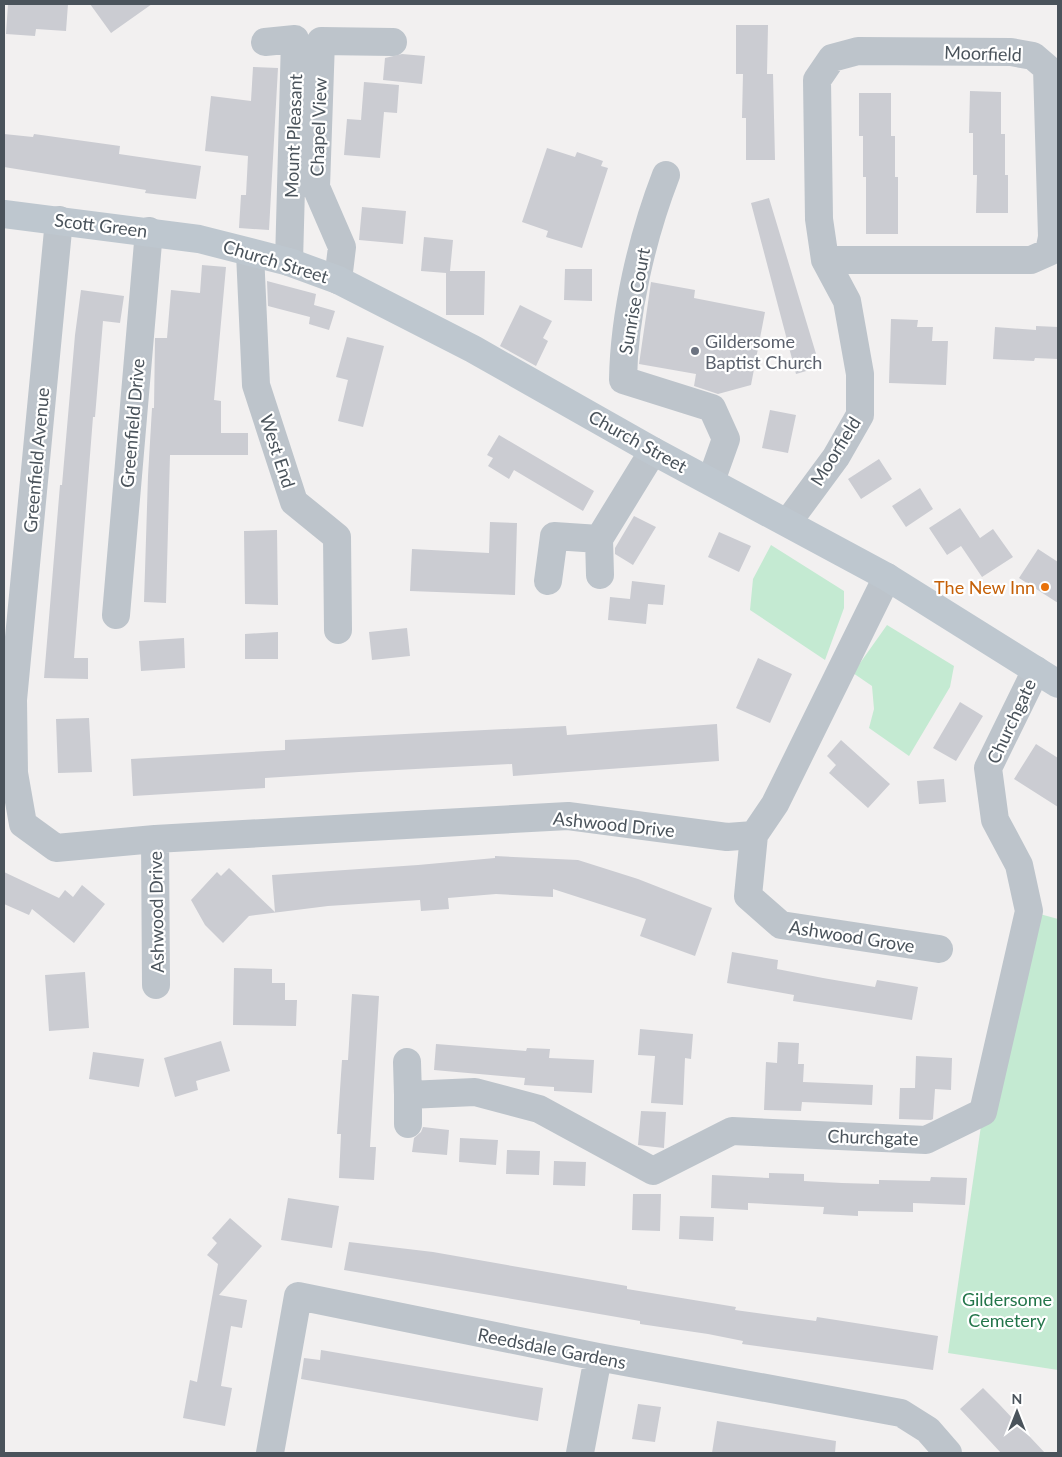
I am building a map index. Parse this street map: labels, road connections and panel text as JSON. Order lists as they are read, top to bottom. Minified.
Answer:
{"streets":{"main road":["Scott Green","Church Street"],"street":["Moorfield","Chapel View","Mount Pleasant","Sunrise Court","Greenfield Drive","West End","Greenfield Avenue","Churchgate","Ashwood Drive","Ashwood Grove","Reedsdale Gardens"]},"crossings":[["Moorfield","Church Street"],["Chapel View","Church Street"],["Mount Pleasant","Church Street"],["Scott Green","Church Street"],["Scott Green","Greenfield Drive"],["Scott Green","Greenfield Avenue"],["Church Street","Sunrise Court"],["Church Street","West End"],["Church Street","Churchgate"],["Greenfield Avenue","Ashwood Drive"],["Ashwood Drive","Ashwood Grove"]],"parks":["Gildersome Cemetery"],"places":["Gildersome Baptist Church","The New Inn"],"north":"top"}
